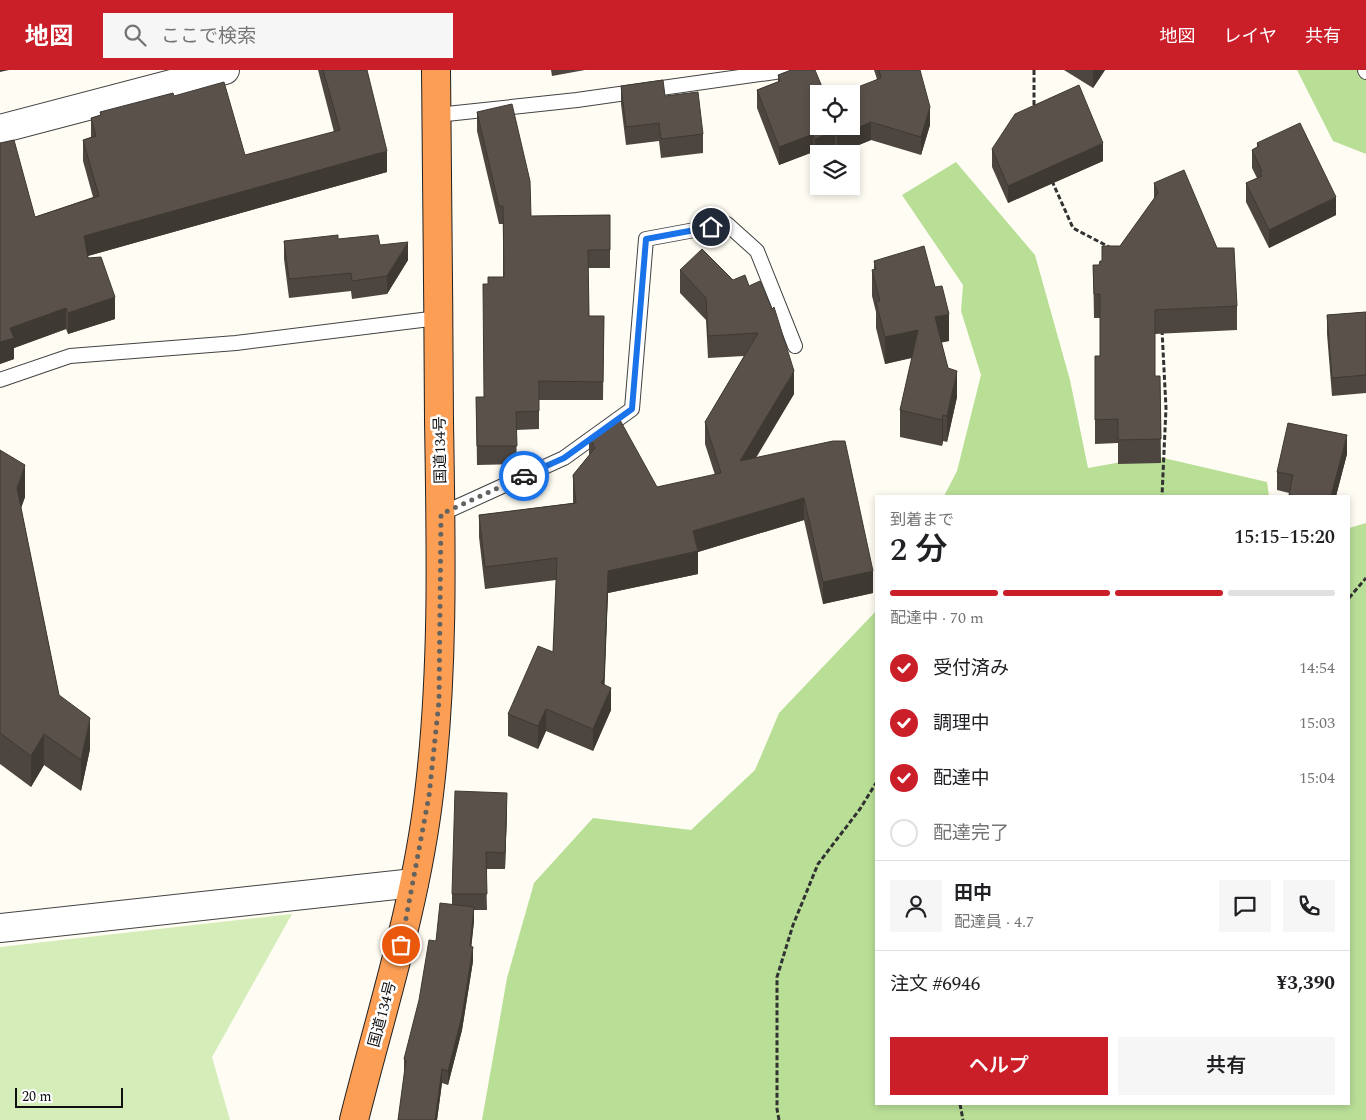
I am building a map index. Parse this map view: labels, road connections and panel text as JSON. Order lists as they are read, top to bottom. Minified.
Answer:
{"streets":{"highway":["国道134号"]},"scale_bar":"20 m","page":{"header":"地図","search":"ここで検索","nav":["地図","レイヤ","共有"],"heading":["2 分","到着まで","15:15–15:20"],"panel":["田中","配達員 · 4.7","注文 #6946","¥3,390"],"bar":"配達中 · 70 m","list":[["受付済み","14:54"],["調理中","15:03"],["配達中","15:04"],"配達完了"],"buttons":["ヘルプ","共有"],"scale":"20 m"}}
